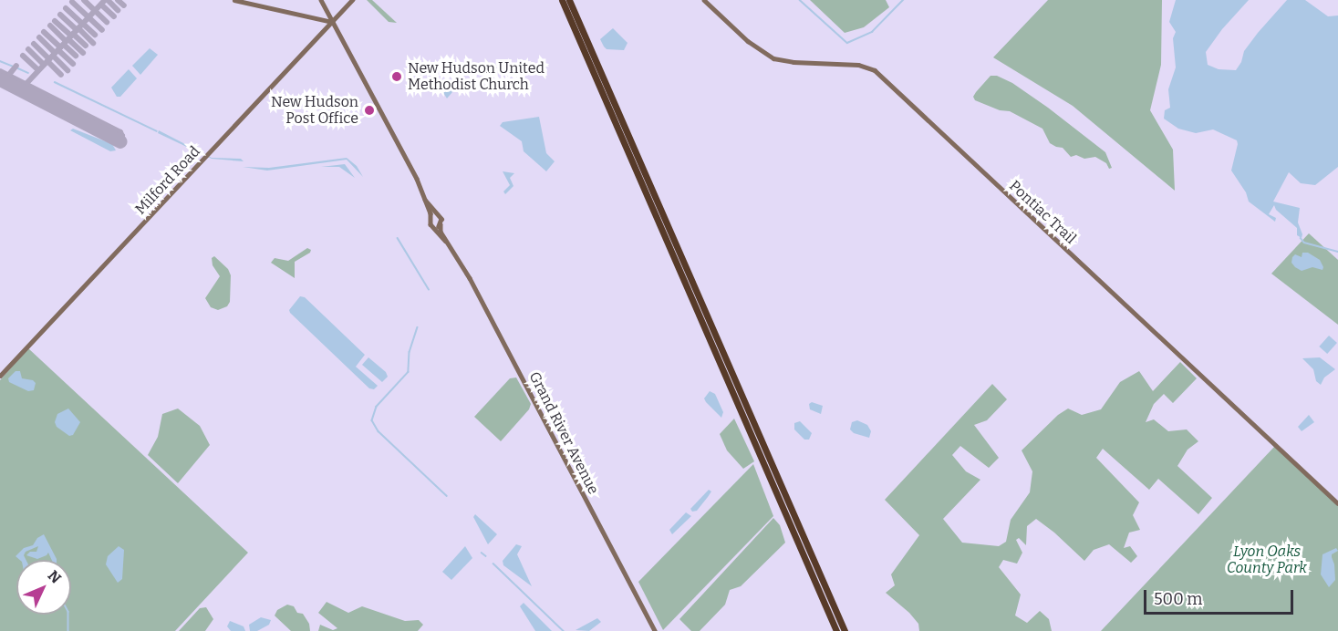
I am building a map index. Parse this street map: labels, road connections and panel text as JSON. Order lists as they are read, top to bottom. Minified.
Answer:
{"streets":{"main road":["Milford Road","Pontiac Trail","Grand River Avenue"]},"parks":["Lyon Oaks County Park"],"places":["New Hudson United Methodist Church","New Hudson Post Office"],"scale_bar":"500 m","north":"top right"}
